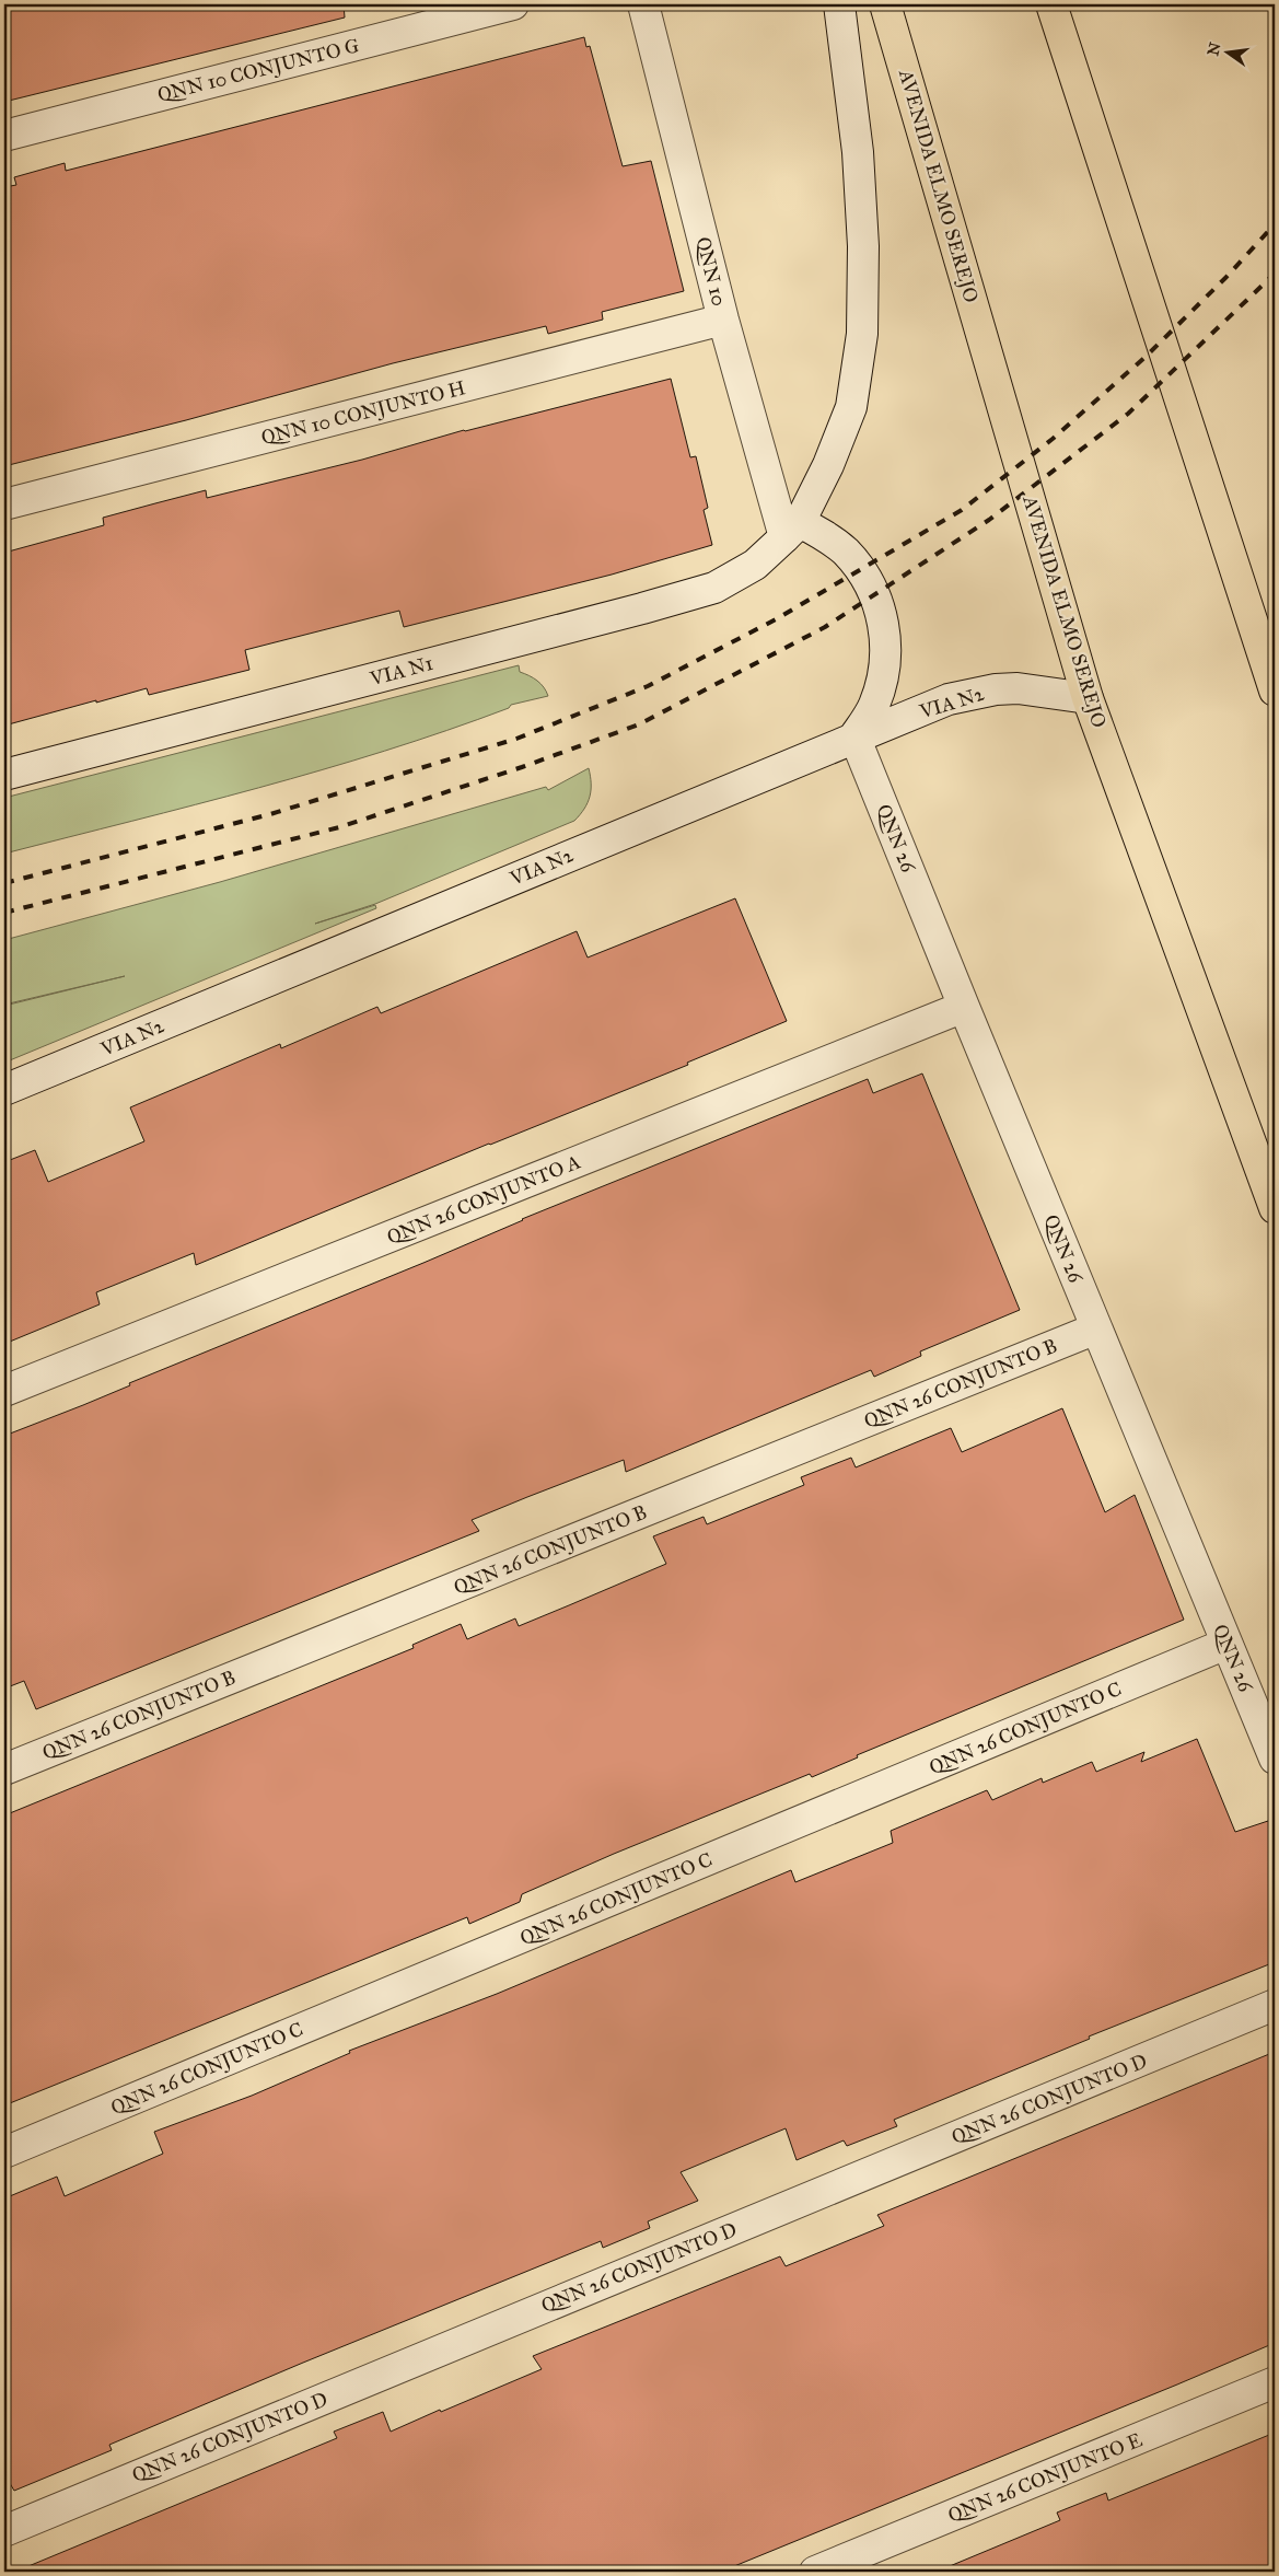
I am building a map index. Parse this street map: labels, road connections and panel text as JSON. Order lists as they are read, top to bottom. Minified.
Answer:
{"streets":{"main road":["AVENIDA ELMO SEREJO"],"street":["QNN 10 CONJUNTO G","QNN 10","QNN 10 CONJUNTO H","VIA N1","VIA N2","QNN 26","QNN 26 CONJUNTO A","QNN 26 CONJUNTO B","QNN 26 CONJUNTO C","QNN 26 CONJUNTO D","QNN 26 CONJUNTO E"]},"crossings":[["AVENIDA ELMO SEREJO","VIA N2"],["QNN 10","QNN 10 CONJUNTO H"],["QNN 10","VIA N1"],["VIA N2","QNN 26"],["QNN 26","QNN 26 CONJUNTO A"],["QNN 26","QNN 26 CONJUNTO B"],["QNN 26","QNN 26 CONJUNTO C"]],"north":"left"}
